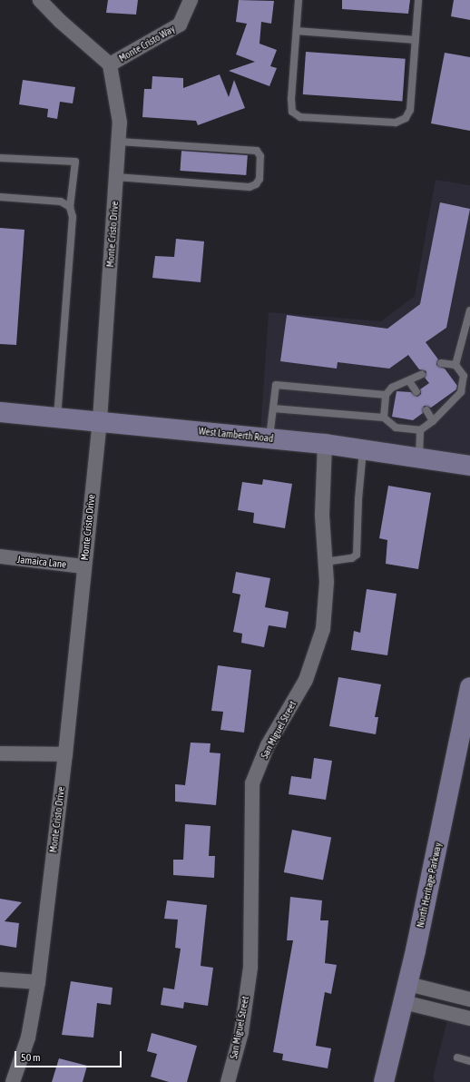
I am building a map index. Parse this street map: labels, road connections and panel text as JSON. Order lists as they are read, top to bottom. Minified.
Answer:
{"streets":{"street":["Monte Cristo Way","Monte Cristo Drive","West Lamberth Road","Jamaica Lane","San Miguel Street","North Heritage Parkway"]},"crossings":[["Monte Cristo Way","Monte Cristo Drive"],["Monte Cristo Drive","West Lamberth Road"],["Monte Cristo Drive","Jamaica Lane"],["West Lamberth Road","San Miguel Street"]],"scale_bar":"50 m"}
